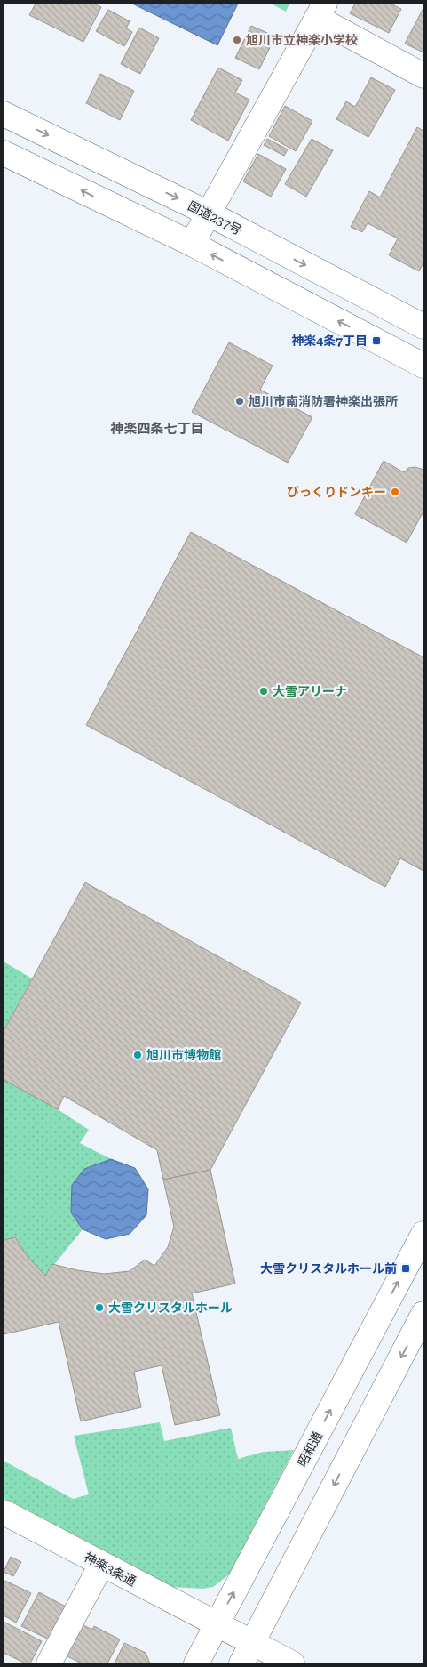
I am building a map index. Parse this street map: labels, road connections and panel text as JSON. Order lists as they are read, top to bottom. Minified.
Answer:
{"streets":{"main road":["国道237号","昭和通","神楽3条通"]},"crossings":[["昭和通","神楽3条通"]],"districts":["神楽四条七丁目"],"places":{"other":["旭川市立神楽小学校","旭川市南消防署神楽出張所","びっくりドンキー","大雪アリーナ","旭川市博物館","大雪クリスタルホール"],"transit":["神楽4条7丁目","大雪クリスタルホール前"]}}
